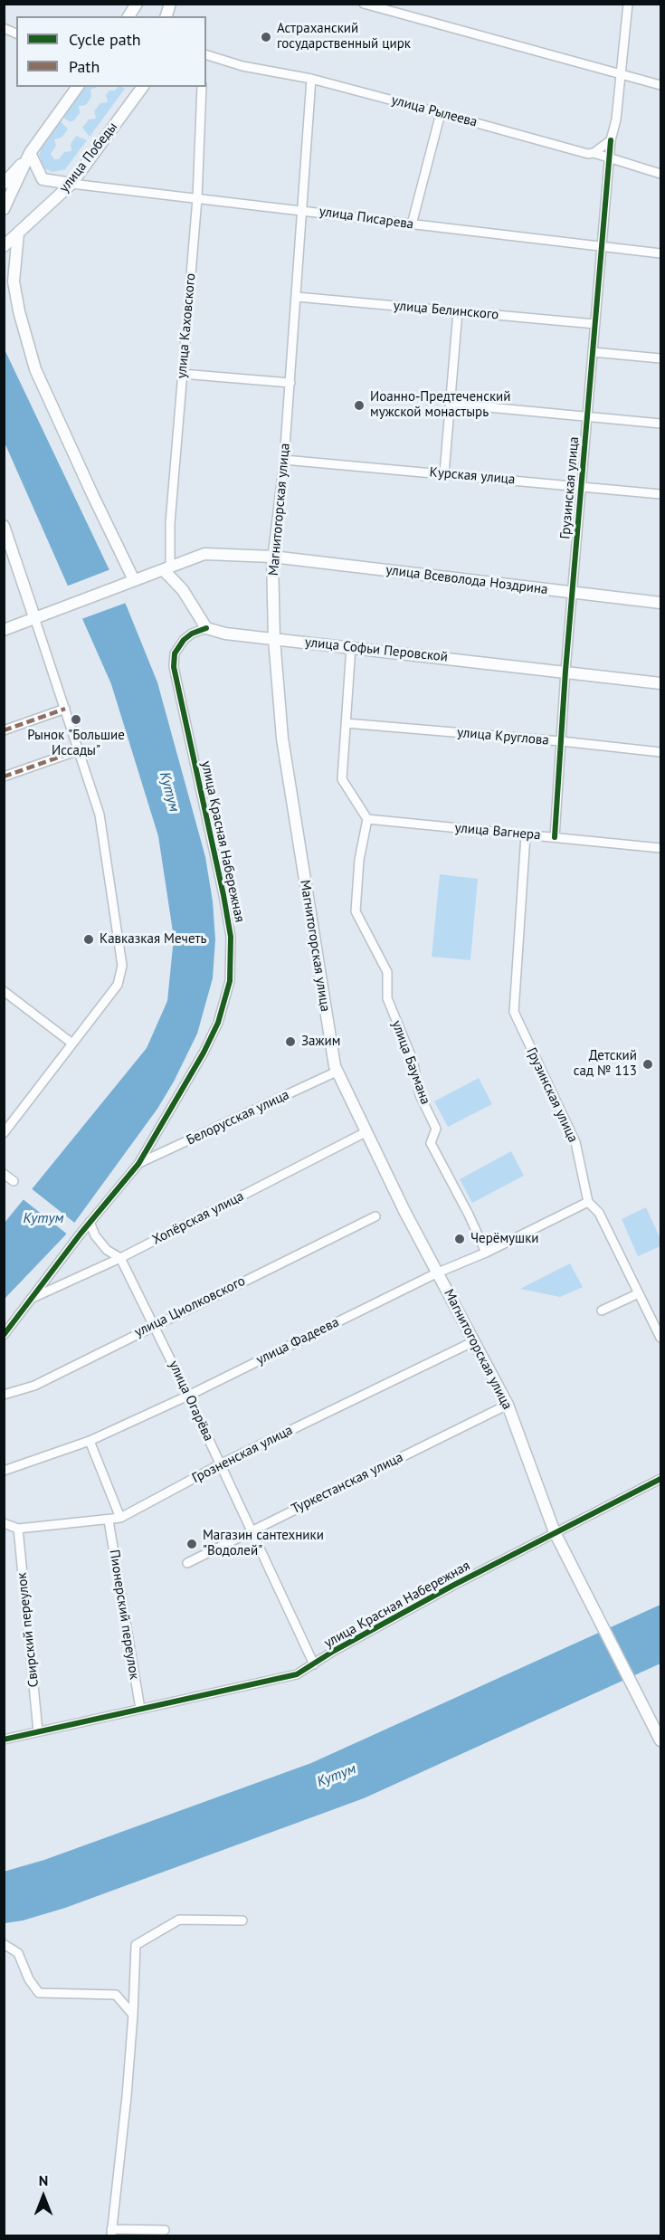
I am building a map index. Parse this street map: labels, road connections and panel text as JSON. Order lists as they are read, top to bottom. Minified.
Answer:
{"streets":{"main road":["улица Победы","Магнитогорская улица","улица Всеволода Ноздрина","улица Софьи Перовской"],"street":["улица Рылеева","улица Писарева","улица Белинского","улица Каховского","Курская улица","Грузинская улица","улица Круглова","улица Вагнера","улица Красная Набережная","улица Баумана","Белорусская улица","Хопёрская улица","улица Циолковского","улица Фадеева","улица Огарёва","Грозненская улица","Туркестанская улица","Пионерский переулок","Свирский переулок"]},"crossings":[["улица Рылеева","Грузинская улица"],["улица Рылеева","Магнитогорская улица"],["улица Победы","улица Писарева"],["улица Писарева","улица Каховского"],["улица Писарева","Грузинская улица"],["улица Писарева","Магнитогорская улица"],["улица Белинского","Грузинская улица"],["улица Белинского","Магнитогорская улица"],["улица Каховского","улица Всеволода Ноздрина"],["Курская улица","Грузинская улица"],["Курская улица","Магнитогорская улица"],["Грузинская улица","улица Всеволода Ноздрина"],["Грузинская улица","улица Софьи Перовской"],["Грузинская улица","улица Круглова"],["Грузинская улица","улица Вагнера"],["Грузинская улица","улица Фадеева"],["Магнитогорская улица","улица Всеволода Ноздрина"],["Магнитогорская улица","улица Софьи Перовской"],["Магнитогорская улица","улица Красная Набережная"],["Магнитогорская улица","Белорусская улица"],["Магнитогорская улица","Хопёрская улица"],["Магнитогорская улица","улица Фадеева"],["Магнитогорская улица","Грозненская улица"],["Магнитогорская улица","Туркестанская улица"],["улица Софьи Перовской","улица Красная Набережная"],["улица Вагнера","улица Баумана"],["улица Красная Набережная","Белорусская улица"],["улица Красная Набережная","Хопёрская улица"],["улица Красная Набережная","улица Огарёва"],["улица Красная Набережная","Пионерский переулок"],["улица Красная Набережная","Свирский переулок"],["улица Баумана","улица Фадеева"],["Хопёрская улица","улица Огарёва"],["улица Циолковского","улица Огарёва"],["улица Фадеева","улица Огарёва"],["улица Огарёва","Грозненская улица"],["улица Огарёва","Туркестанская улица"],["Грозненская улица","Пионерский переулок"],["Грозненская улица","Свирский переулок"]],"water":["Кутум"],"places":["Астраханский государственный цирк","Иоанно-Предтеченский мужской монастырь","Рынок \"Большие Иссады\"","Кавказкая Мечеть","Зажим","Детский сад № 113","Черёмушки","Магазин сантехники \"Водолей\""],"legend":["Cycle path","Path"],"north":"top"}
